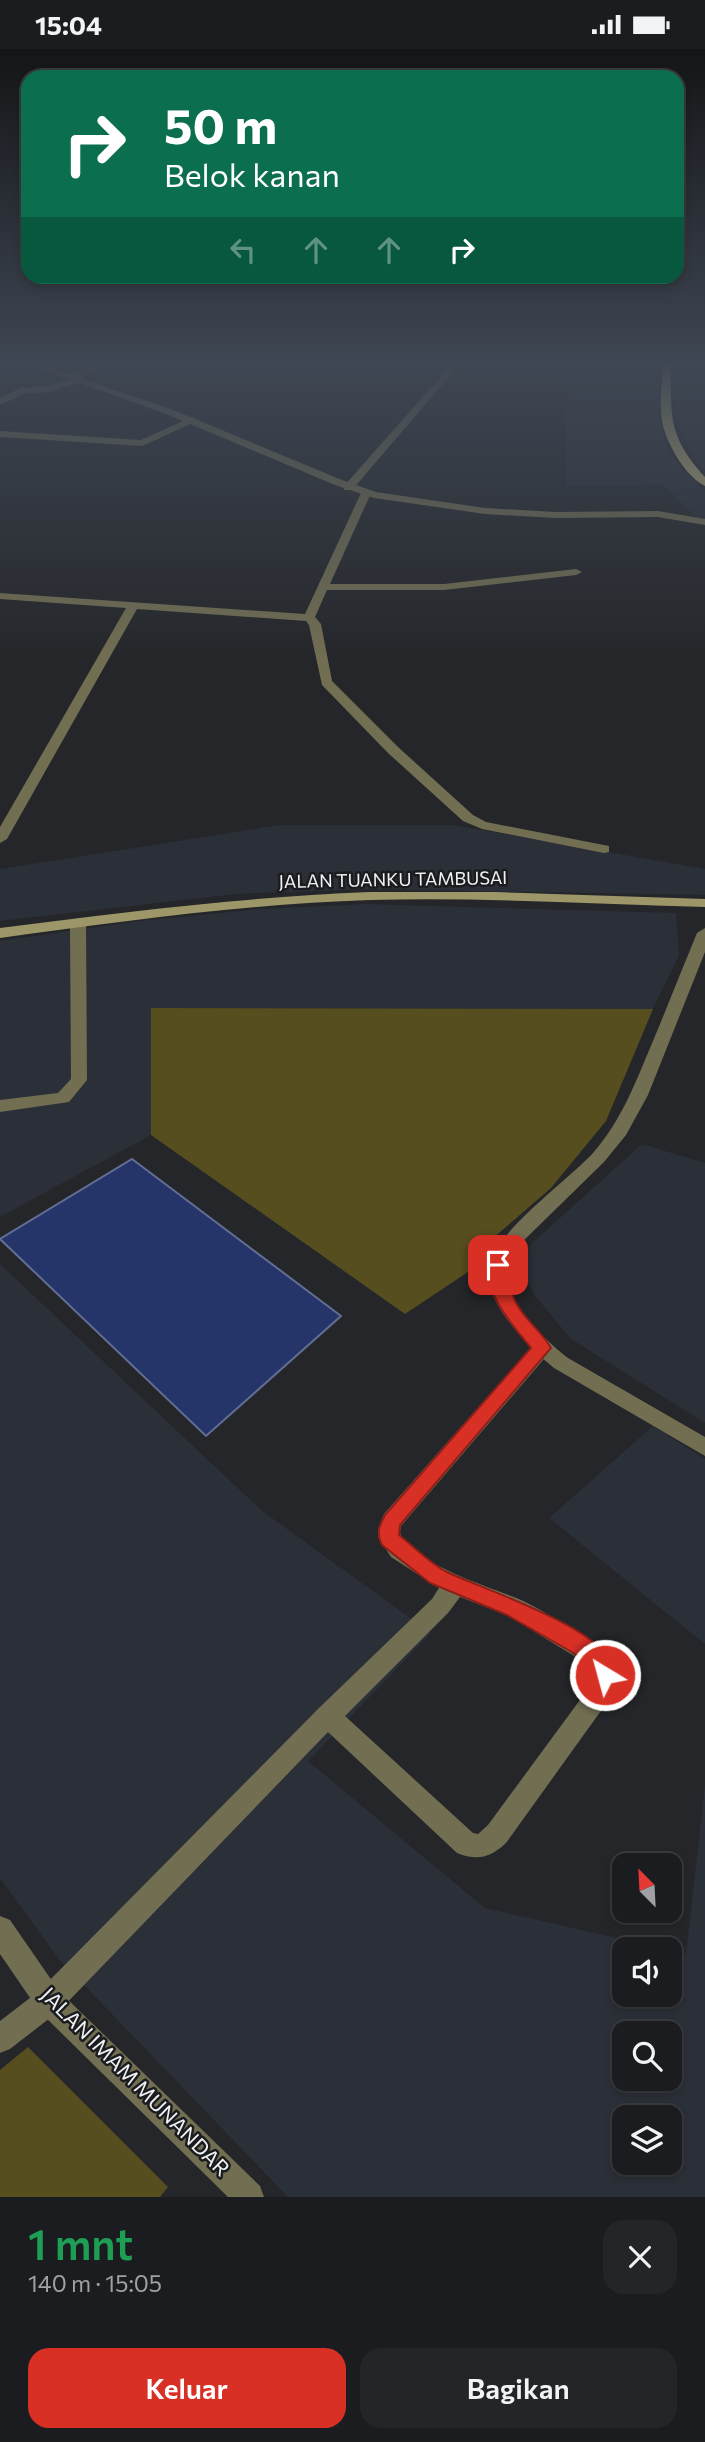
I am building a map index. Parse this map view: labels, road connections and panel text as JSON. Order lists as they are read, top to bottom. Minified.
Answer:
{"streets":{"main road":["JALAN TUANKU TAMBUSAI"],"street":["JALAN IMAM MUNANDAR"]},"north":"top left","page":{"status":"15:04","turn":["50 m","Belok kanan"],"heading":["1 mnt","140 m · 15:05"],"buttons":["Keluar","Bagikan"]}}
